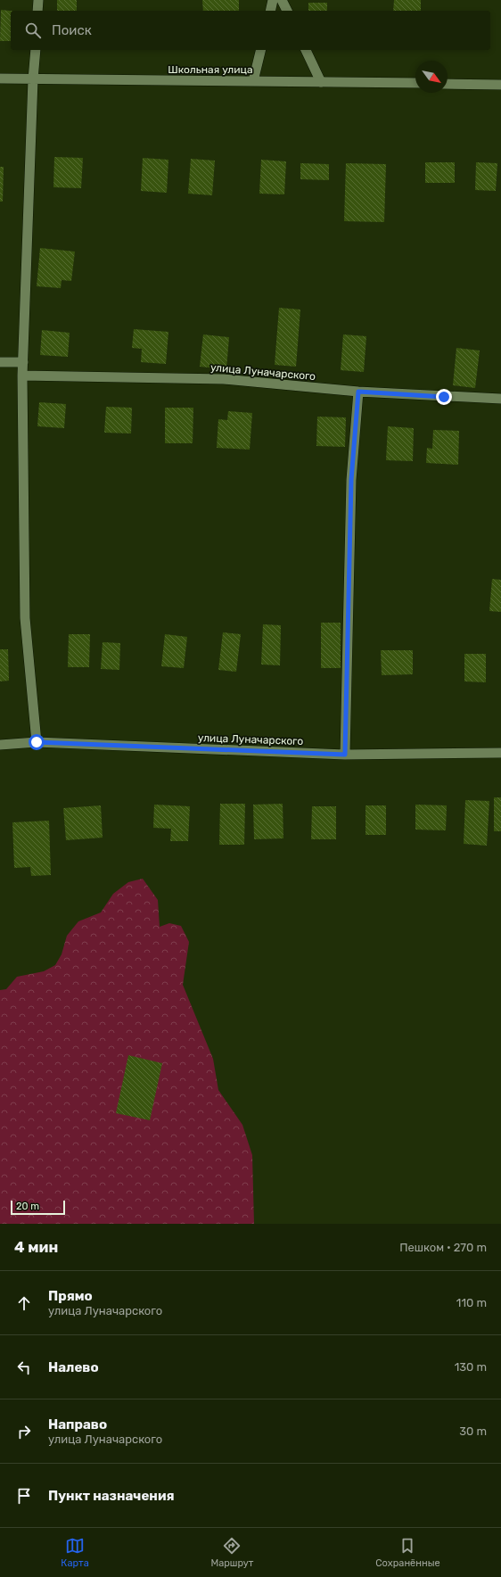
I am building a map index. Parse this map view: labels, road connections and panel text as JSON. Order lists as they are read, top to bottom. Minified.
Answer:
{"streets":{"street":["Школьная улица","улица Луначарского"]},"scale_bar":"20 m","north":"bottom right","page":{"search":"Поиск","scale":"20 m","heading":["4 мин","Пешком · 270 m"],"list":[["Прямо","улица Луначарского","110 m"],["Налево","130 m"],["Направо","улица Луначарского","30 m"],"Пункт назначения"],"nav":["Карта","Маршрут","Сохранённые"]}}
